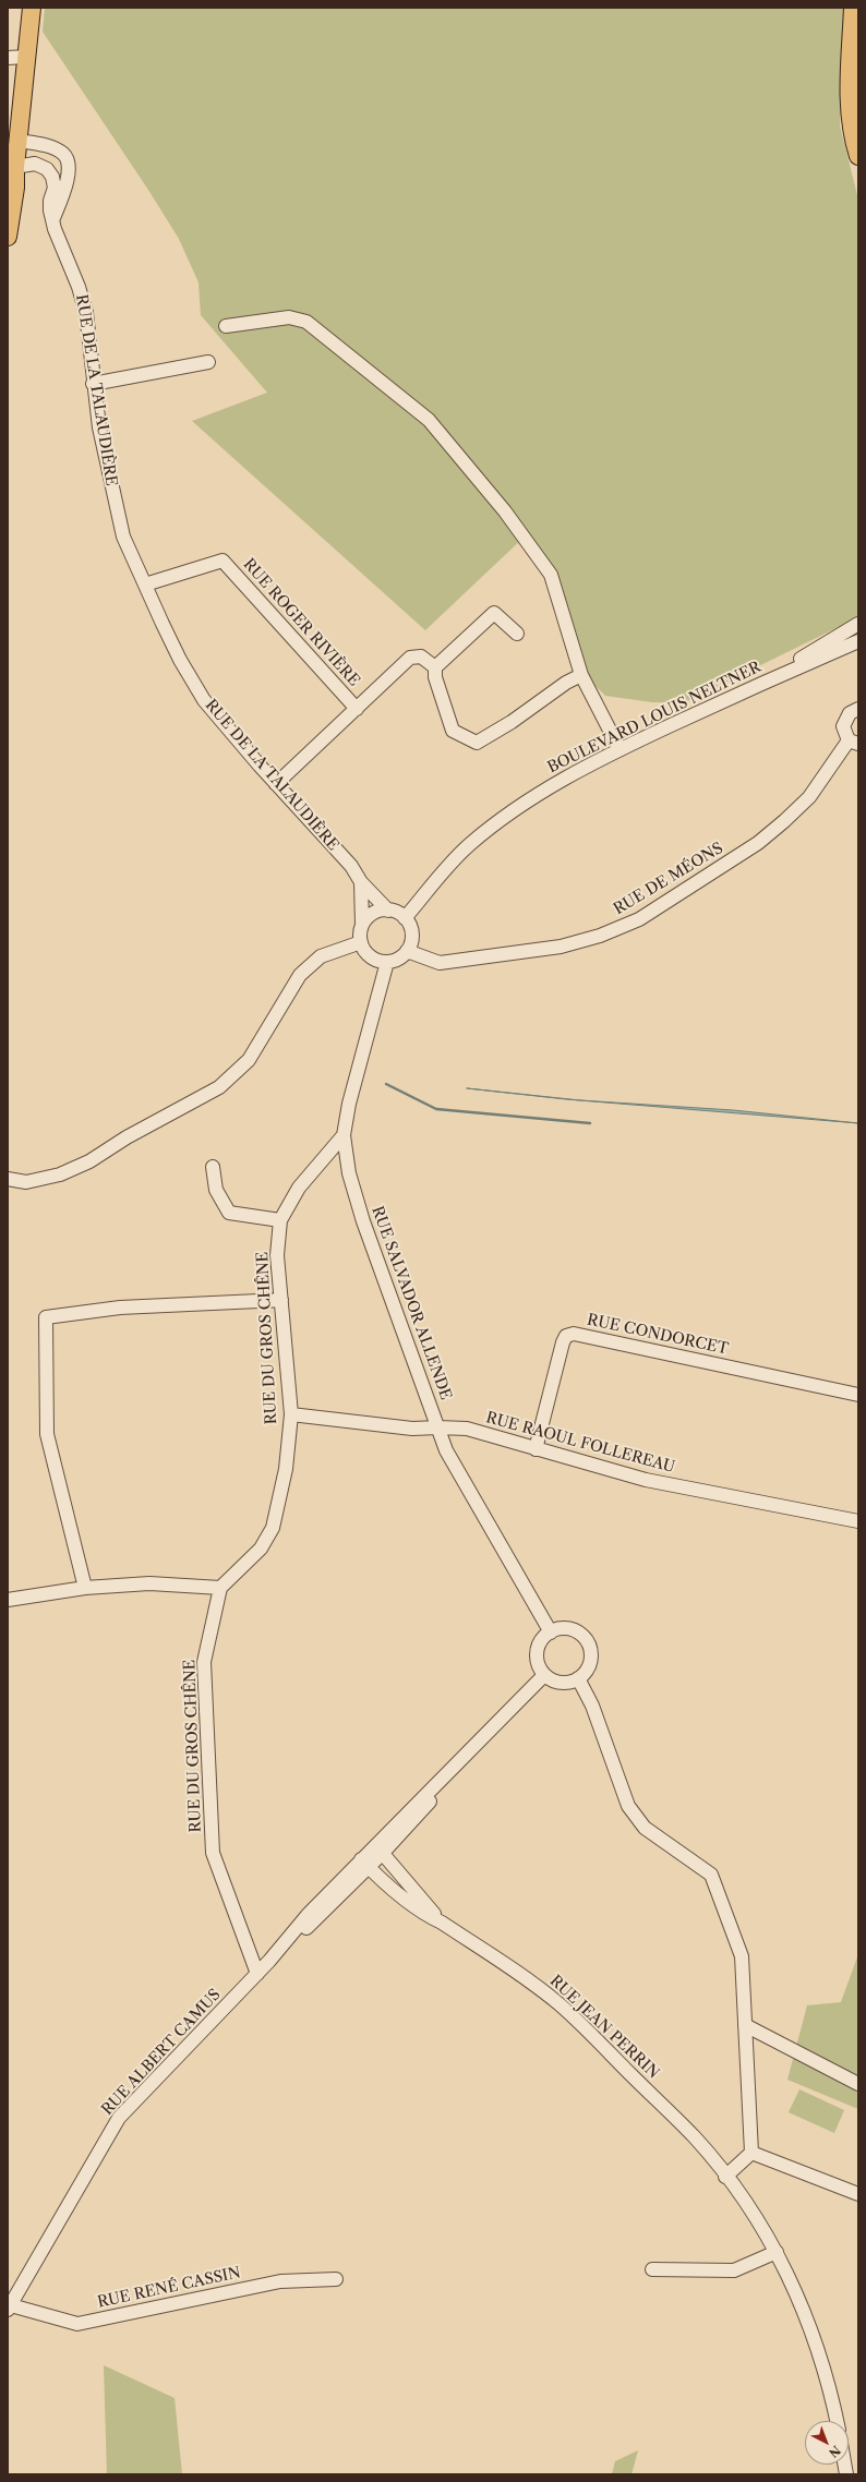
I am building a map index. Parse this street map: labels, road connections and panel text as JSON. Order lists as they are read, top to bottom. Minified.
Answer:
{"streets":{"street":["RUE DE LA TALAUDIÈRE","RUE ROGER RIVIÈRE","BOULEVARD LOUIS NELTNER","RUE DE MÉONS","RUE SALVADOR ALLENDE","RUE CONDORCET","RUE DU GROS CHÊNE","RUE RAOUL FOLLEREAU","RUE JEAN PERRIN","RUE ALBERT CAMUS","RUE RENÉ CASSIN"]},"crossings":[["RUE DE LA TALAUDIÈRE","RUE ROGER RIVIÈRE"],["RUE DE LA TALAUDIÈRE","BOULEVARD LOUIS NELTNER"],["RUE DE LA TALAUDIÈRE","RUE DE MÉONS"],["RUE DE LA TALAUDIÈRE","RUE SALVADOR ALLENDE"],["BOULEVARD LOUIS NELTNER","RUE DE MÉONS"],["BOULEVARD LOUIS NELTNER","RUE SALVADOR ALLENDE"],["RUE DE MÉONS","RUE SALVADOR ALLENDE"],["RUE SALVADOR ALLENDE","RUE DU GROS CHÊNE"],["RUE SALVADOR ALLENDE","RUE RAOUL FOLLEREAU"],["RUE SALVADOR ALLENDE","RUE ALBERT CAMUS"],["RUE CONDORCET","RUE RAOUL FOLLEREAU"],["RUE DU GROS CHÊNE","RUE RAOUL FOLLEREAU"],["RUE DU GROS CHÊNE","RUE ALBERT CAMUS"],["RUE JEAN PERRIN","RUE ALBERT CAMUS"],["RUE ALBERT CAMUS","RUE RENÉ CASSIN"]],"north":"bottom right"}
